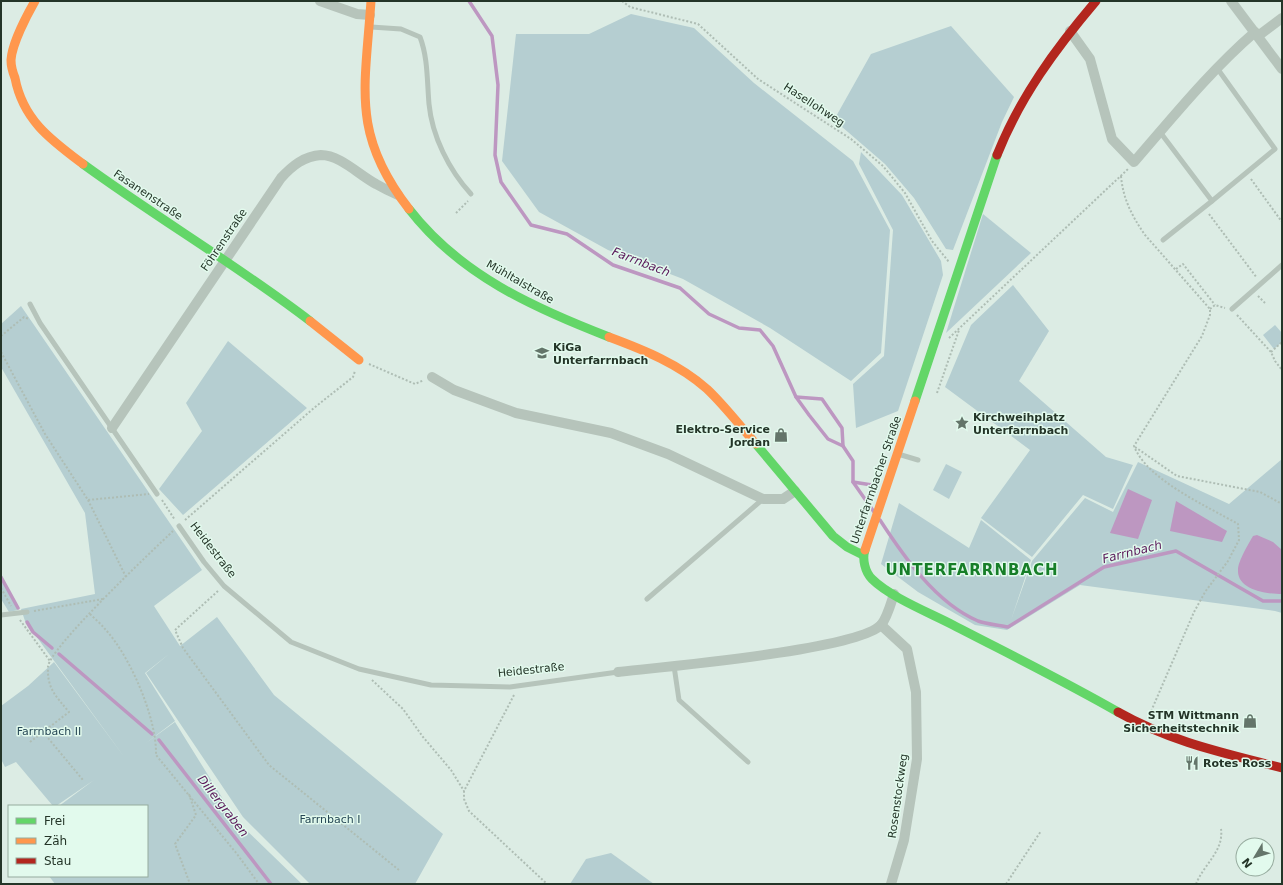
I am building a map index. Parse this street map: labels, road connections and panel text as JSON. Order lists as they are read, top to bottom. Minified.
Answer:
{"streets":{"street":["Fasanenstraße","Föhrenstraße","Mühltalstraße","Unterfarrnbacher Straße","Heidestraße","Rosenstockweg"],"path":["Hasellohweg"]},"crossings":[["Hasellohweg","Unterfarrnbacher Straße"],["Fasanenstraße","Föhrenstraße"],["Föhrenstraße","Mühltalstraße"],["Mühltalstraße","Unterfarrnbacher Straße"],["Heidestraße","Rosenstockweg"]],"districts":["UNTERFARRNBACH"],"water":["Farrnbach","Dillergraben"],"parks":["Farrnbach II","Farrnbach I"],"places":{"school or university":["KiGa Unterfarrnbach"],"place":["Kirchweihplatz Unterfarrnbach"],"shop":["Elektro-Service Jordan","STM Wittmann Sicherheitstechnik"],"restaurant":["Rotes Ross"]},"legend":["Frei","Zäh","Stau"],"north":"bottom left"}
